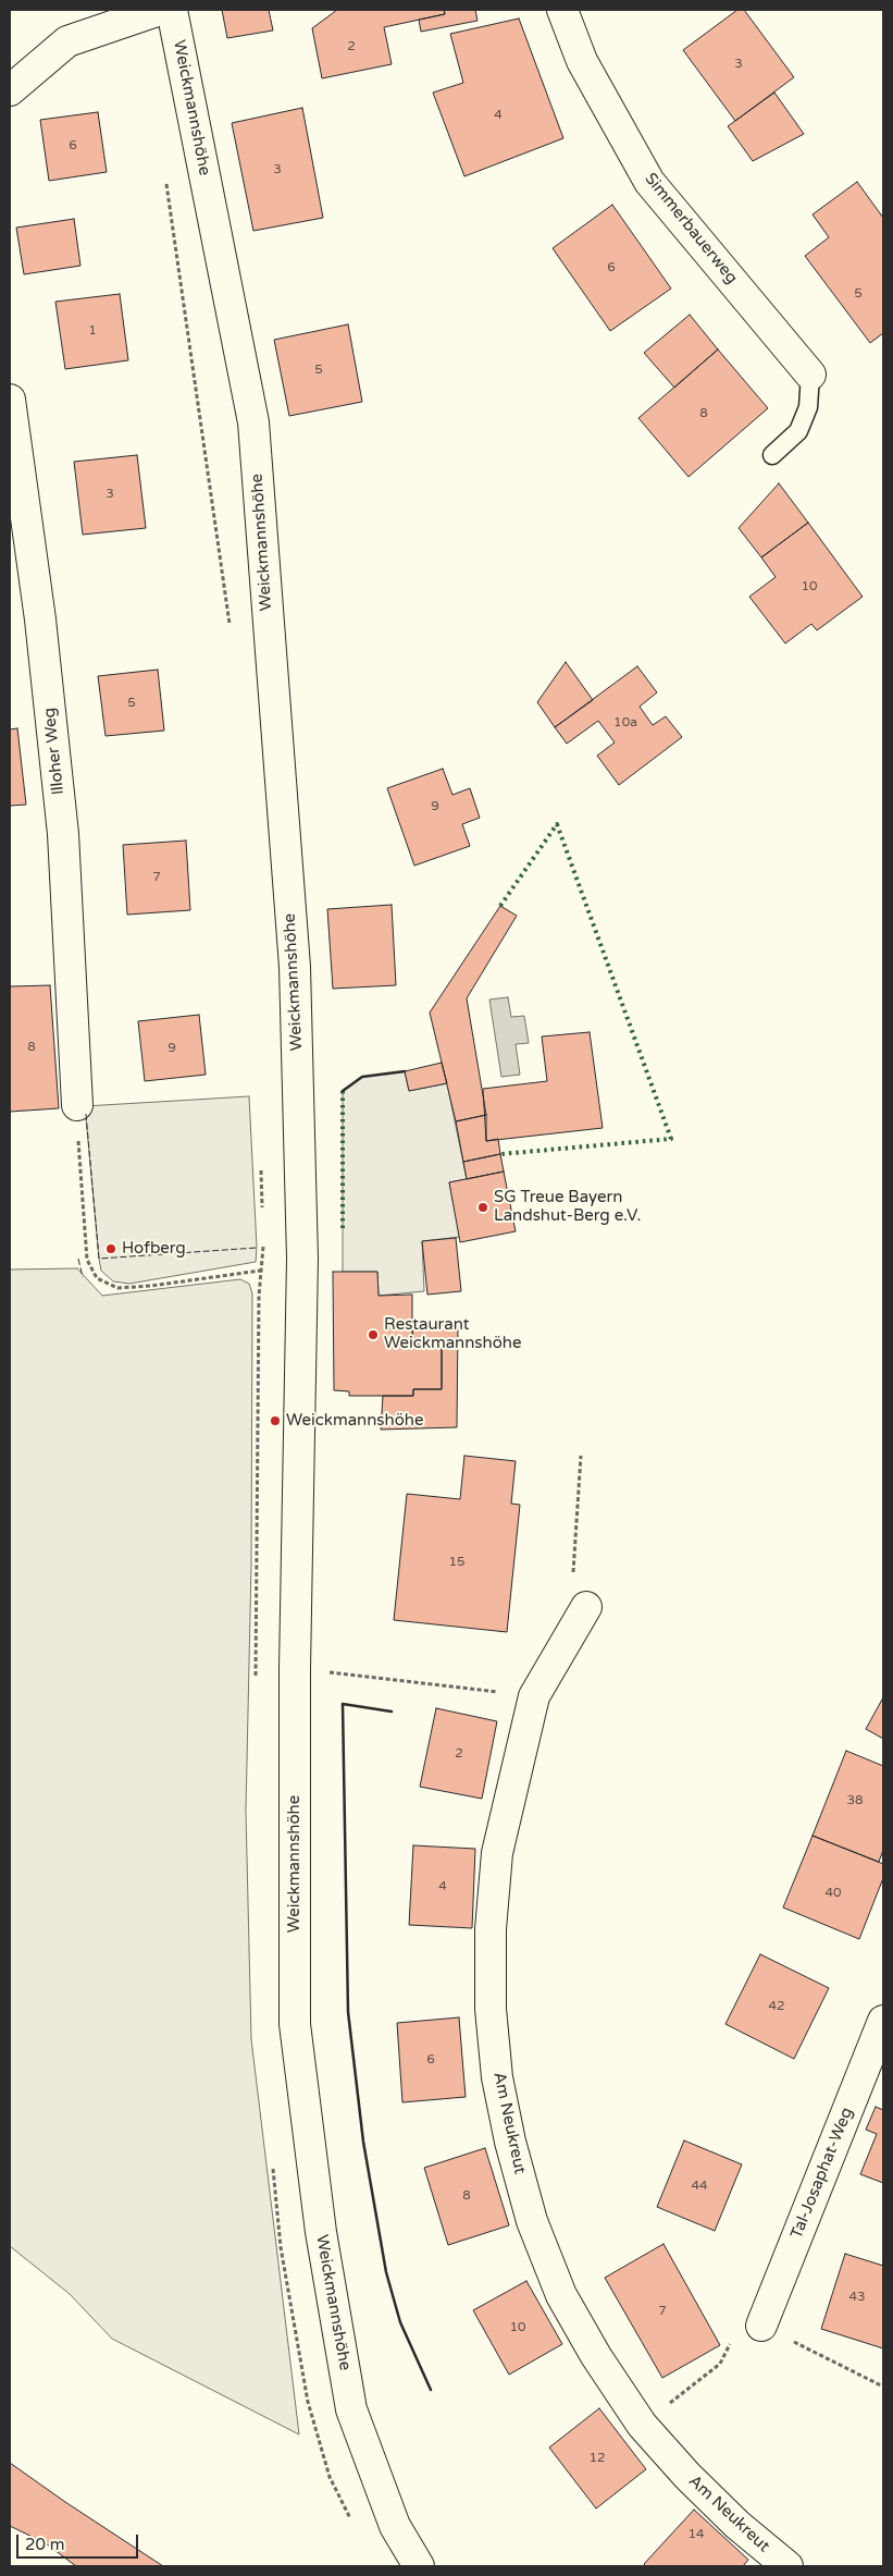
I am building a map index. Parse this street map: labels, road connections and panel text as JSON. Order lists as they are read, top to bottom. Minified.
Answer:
{"streets":{"street":["Weickmannshöhe","Simmerbauerweg","Illoher Weg","Am Neukreut","Tal-Josaphat-Weg"]},"places":["SG Treue Bayern Landshut-Berg e.V.","Hofberg","Restaurant Weickmannshöhe","Weickmannshöhe"],"house_numbers":["2","3","4","6","3","6","5","1","5","8","3","10","5","10a","9","7","8","9","15","2","38","4","40","42","6","44","8","43","7","10","12","14"],"scale_bar":"20 m"}
